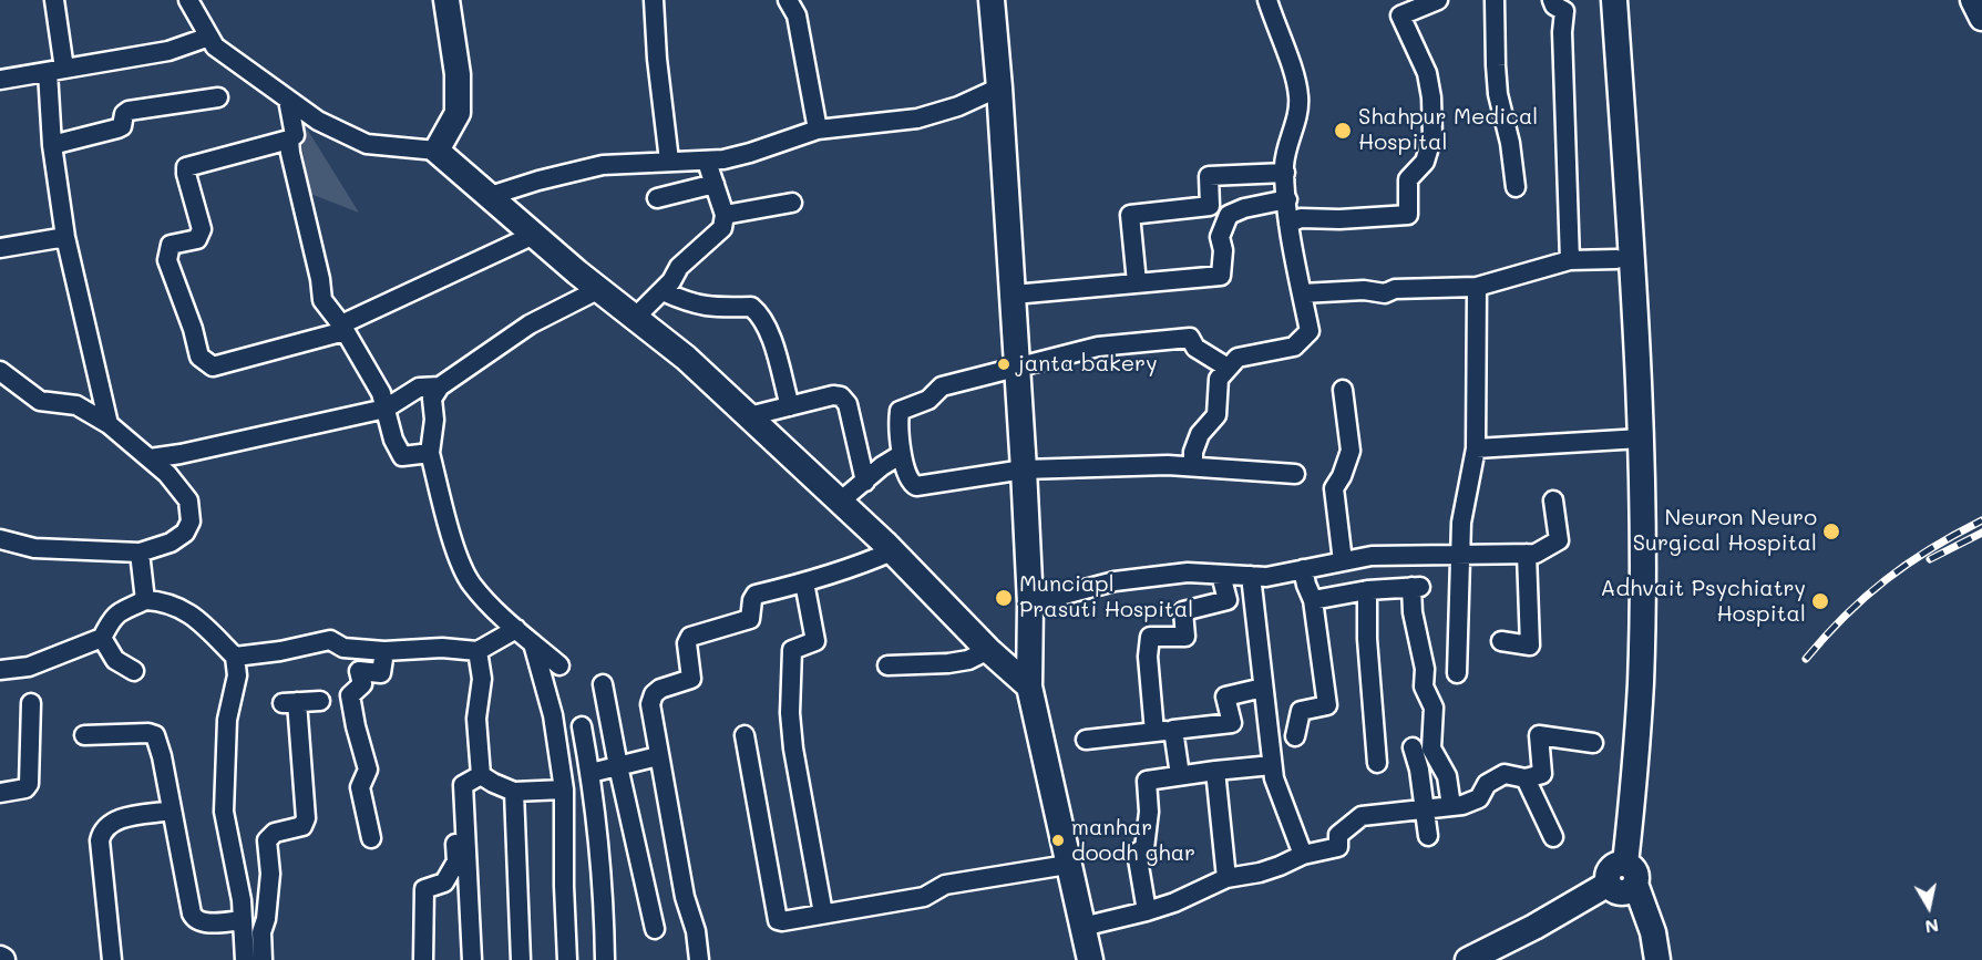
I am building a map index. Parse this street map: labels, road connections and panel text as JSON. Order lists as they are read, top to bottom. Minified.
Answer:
{"places":["Shahpur Medical Hospital","janta bakery","Neuron Neuro Surgical Hospital","Munciapl Prasuti Hospital","Adhvait Psychiatry Hospital","manhar doodh ghar"],"north":"bottom"}
